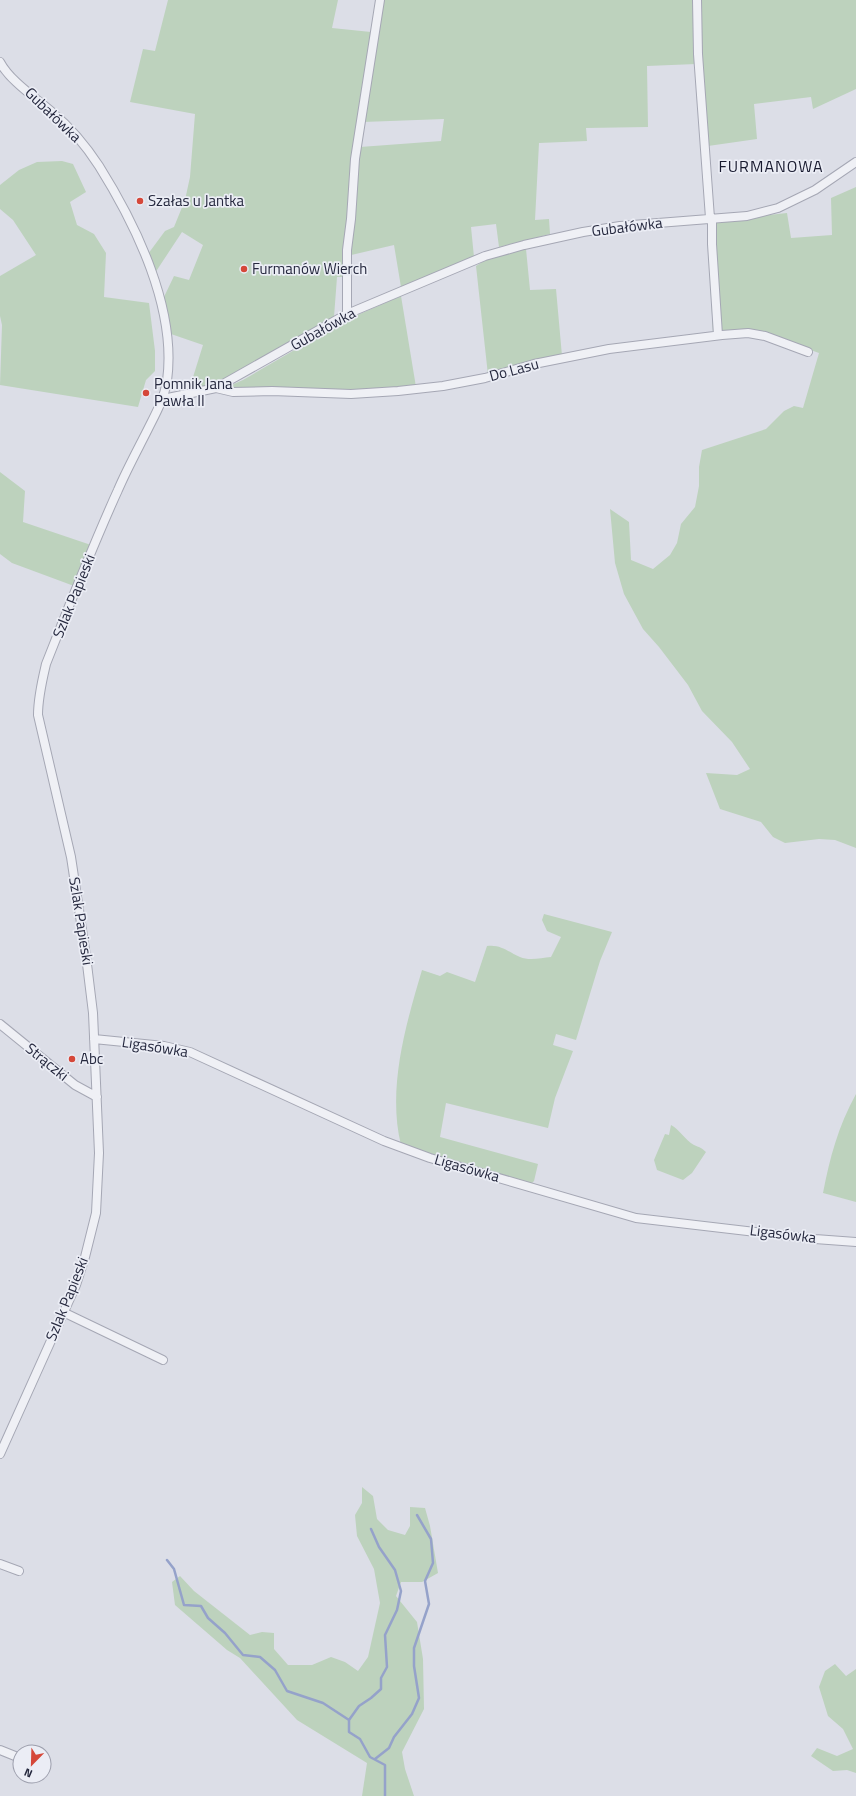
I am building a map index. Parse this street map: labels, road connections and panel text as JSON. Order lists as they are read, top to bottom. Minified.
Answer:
{"streets":{"street":["Gubałówka","Do Lasu","Szlak Papieski","Ligasówka","Strączki"]},"crossings":[["Gubałówka","Do Lasu"],["Gubałówka","Szlak Papieski"],["Szlak Papieski","Ligasówka"],["Szlak Papieski","Strączki"]],"districts":["FURMANOWA"],"places":["Szałas u Jantka","Furmanów Wierch","Pomnik Jana Pawła II","Abc"],"north":"bottom left"}
